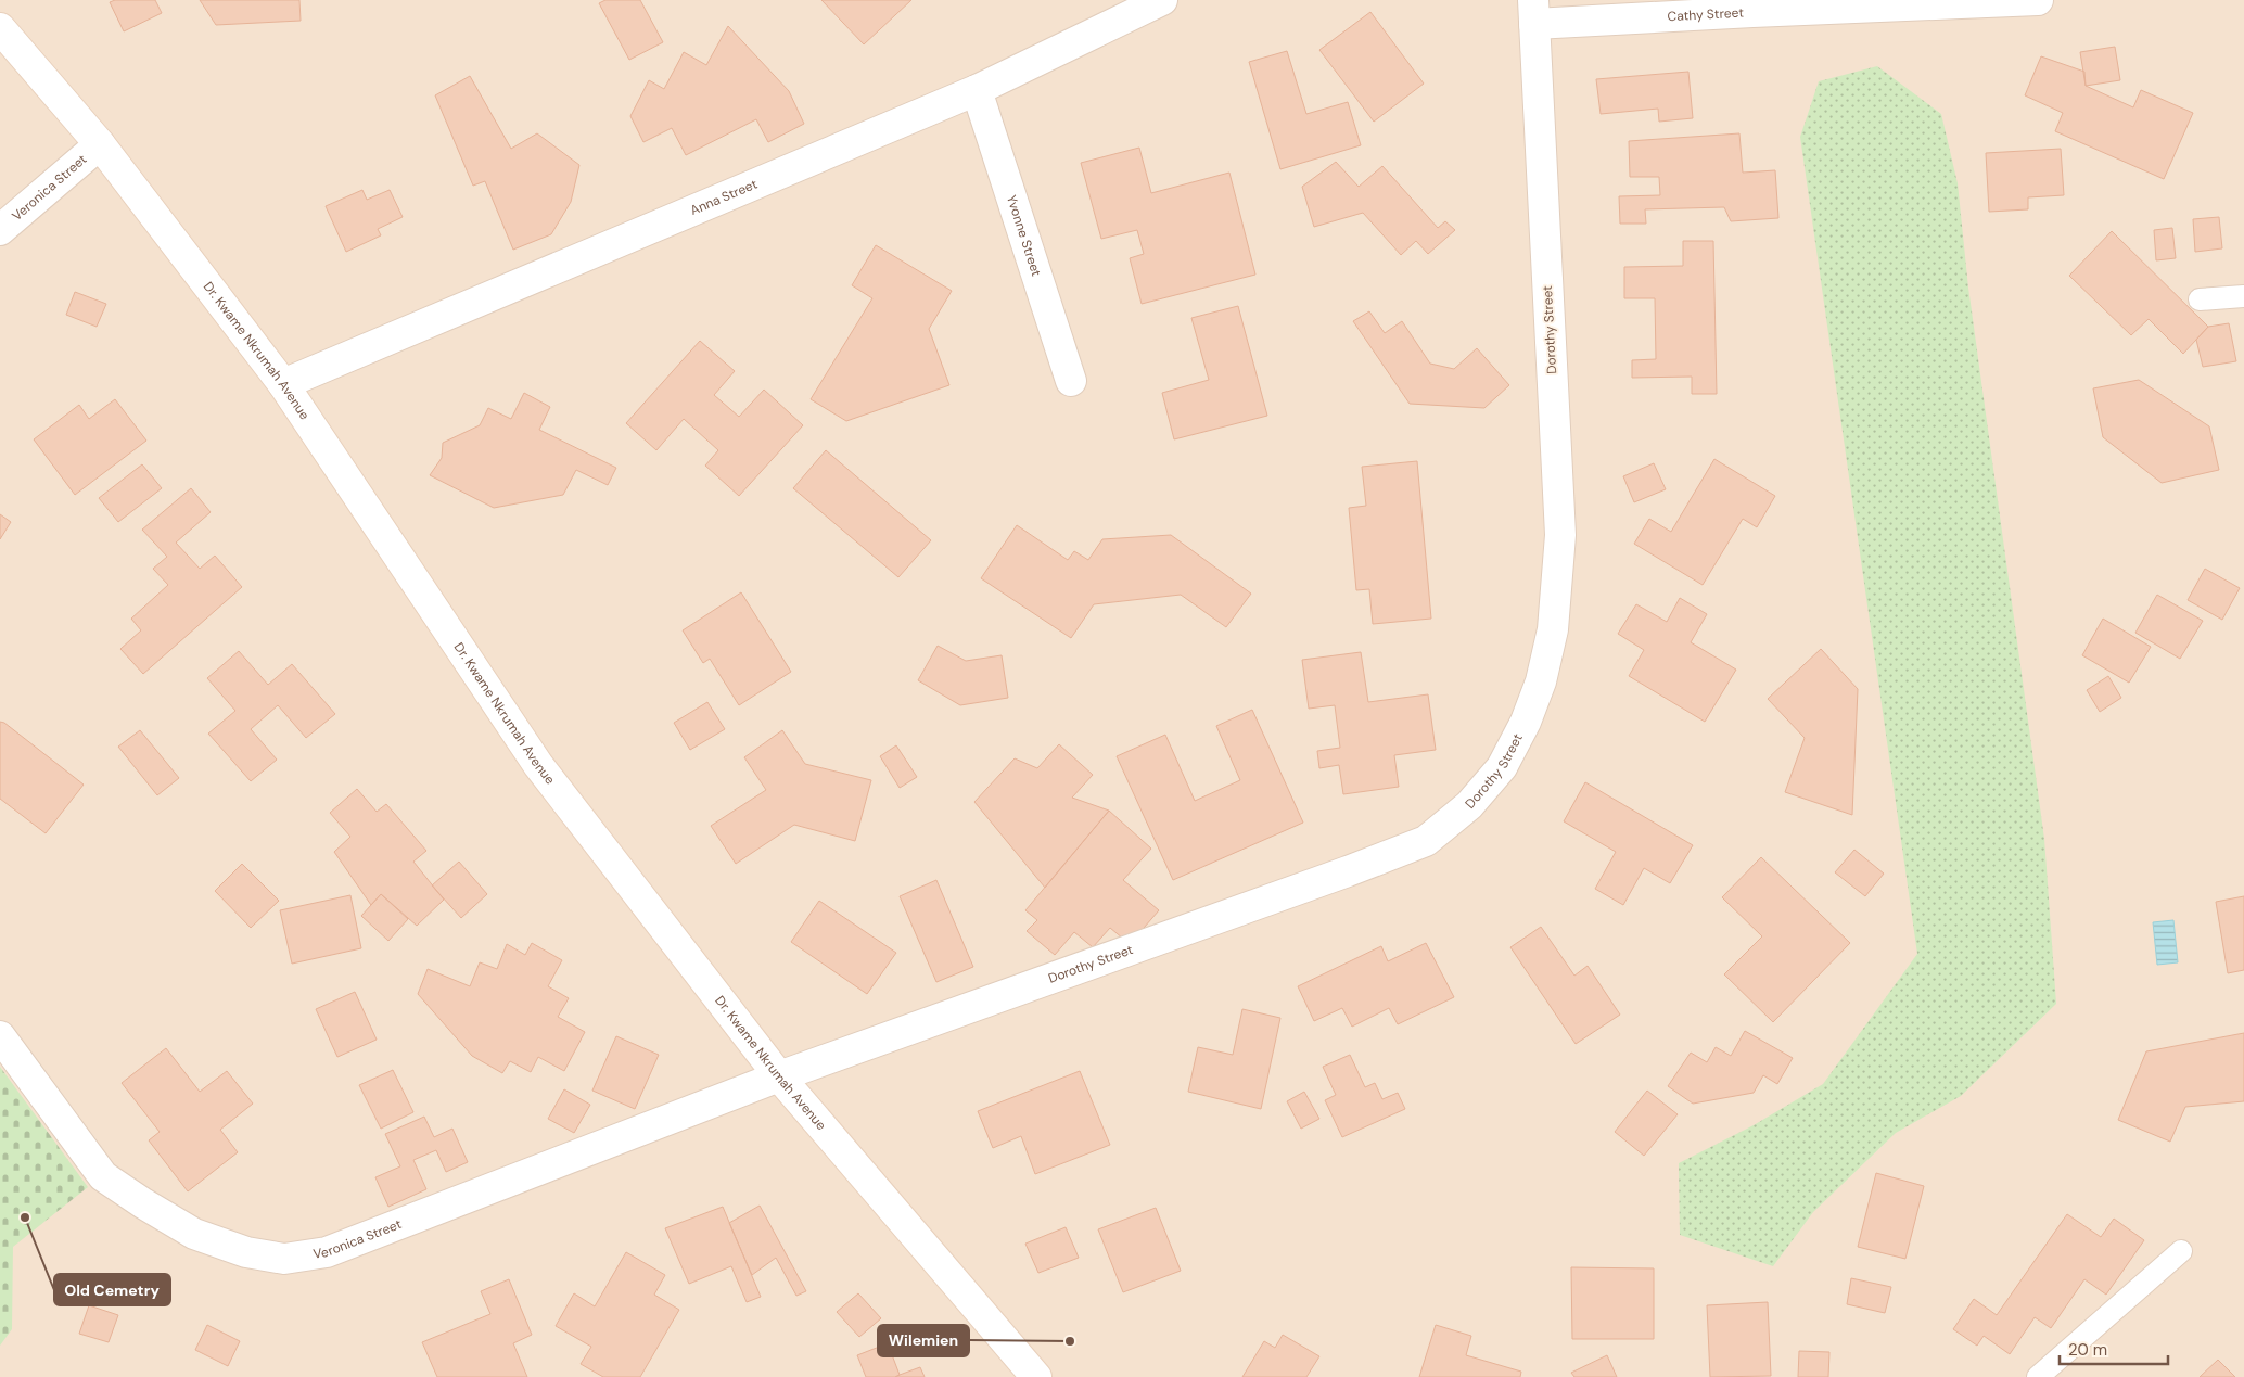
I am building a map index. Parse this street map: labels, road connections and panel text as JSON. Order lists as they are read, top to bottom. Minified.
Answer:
{"streets":{"street":["Cathy Street","Veronica Street","Anna Street","Yvonne Street","Dorothy Street","Dr. Kwame Nkrumah Avenue"]},"crossings":[["Cathy Street","Dorothy Street"],["Veronica Street","Dorothy Street"],["Veronica Street","Dr. Kwame Nkrumah Avenue"],["Anna Street","Yvonne Street"],["Anna Street","Dr. Kwame Nkrumah Avenue"],["Dorothy Street","Dr. Kwame Nkrumah Avenue"]],"places":["Old Cemetry","Wilemien"],"scale_bar":"20 m"}
